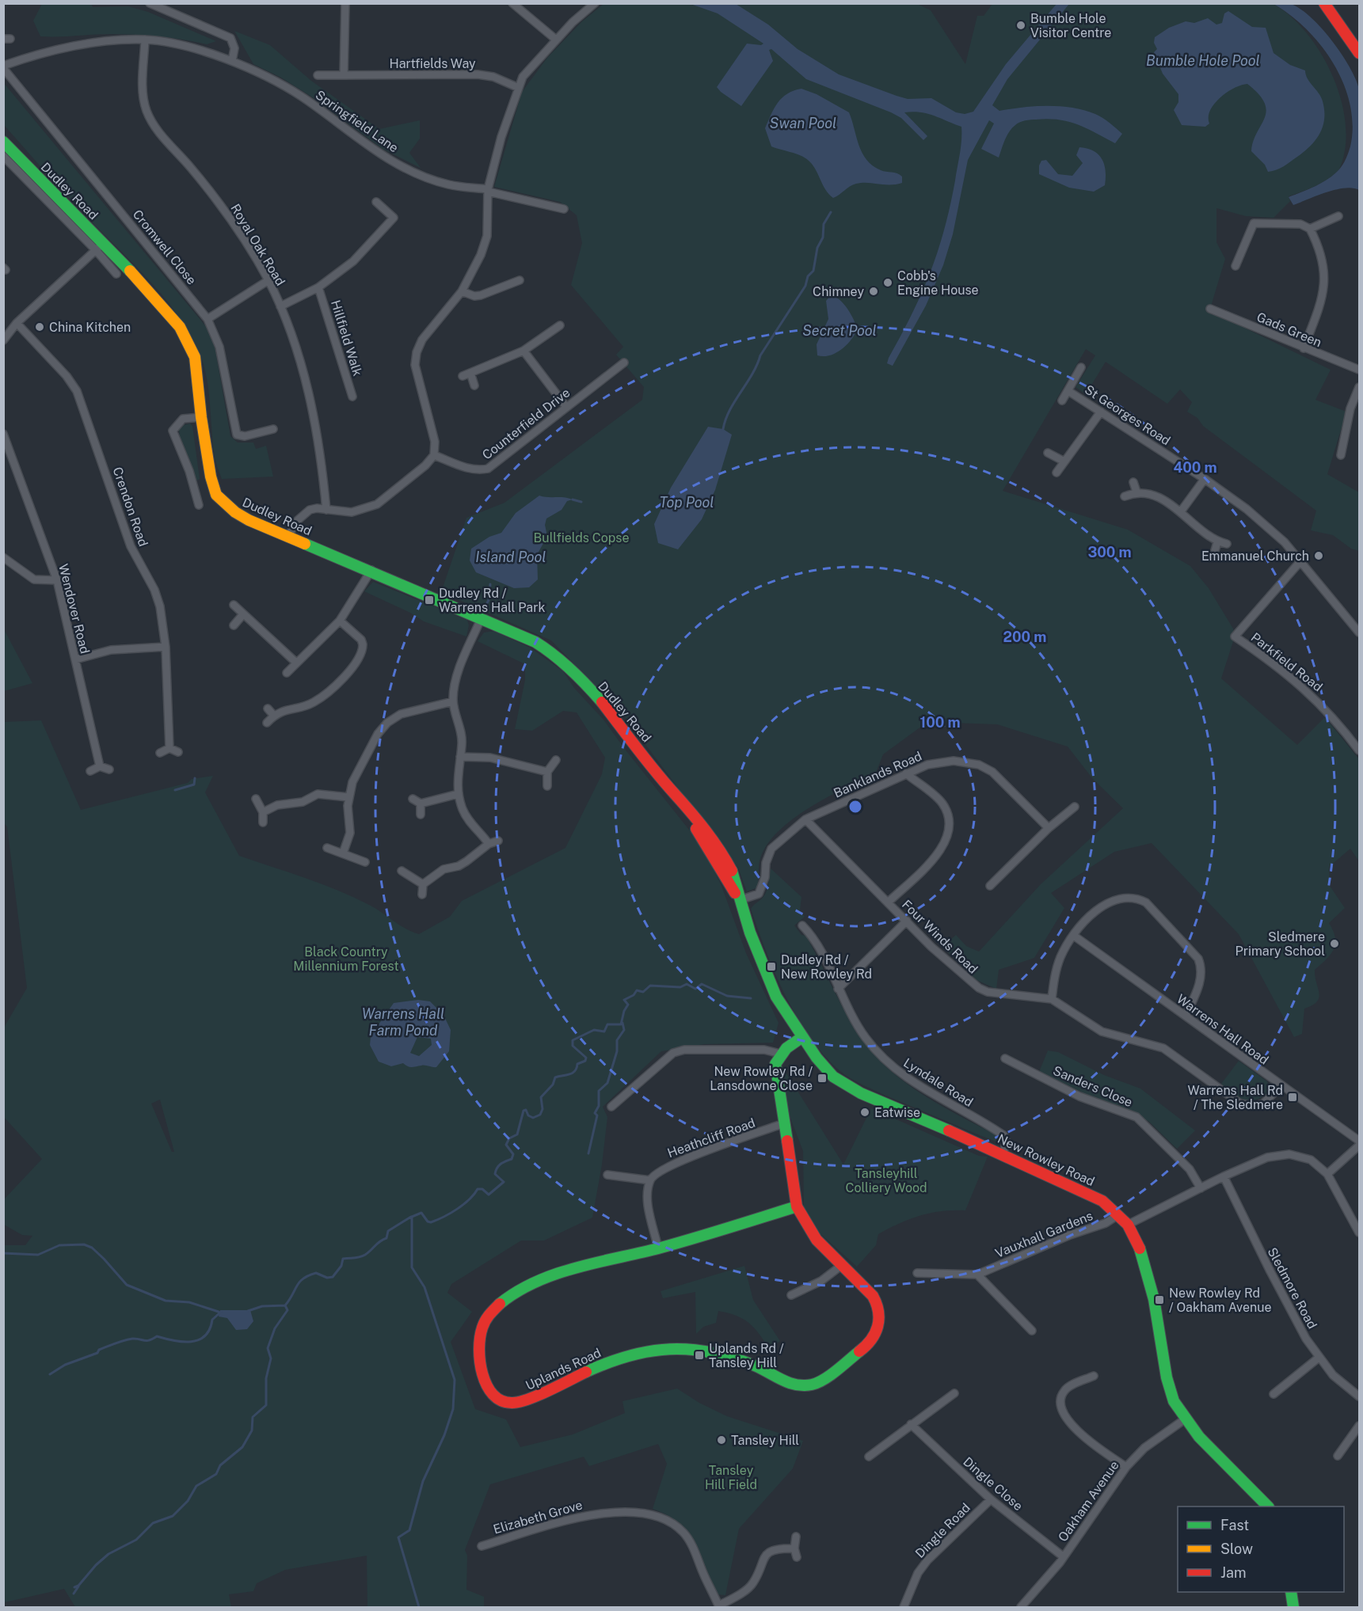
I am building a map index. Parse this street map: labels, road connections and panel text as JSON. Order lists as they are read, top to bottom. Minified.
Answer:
{"streets":{"main road":["Dudley Road","New Rowley Road","Uplands Road"],"street":["Hartfields Way","Springfield Lane","Royal Oak Road","Cromwell Close","Gads Green","Hillfield Walk","St Georges Road","Counterfield Drive","Crendon Road","Wendover Road","Parkfield Road","Banklands Road","Four Winds Road","Warrens Hall Road","Lyndale Road","Sanders Close","Heathcliff Road","Vauxhall Gardens","Sledmore Road","Dingle Close","Oakham Avenue","Elizabeth Grove","Dingle Road"]},"crossings":[["Springfield Lane","Royal Oak Road"],["Springfield Lane","Cromwell Close"],["Dudley Road","Banklands Road"],["Dudley Road","New Rowley Road"],["Royal Oak Road","Hillfield Walk"],["St Georges Road","Parkfield Road"],["Banklands Road","Four Winds Road"],["Banklands Road","New Rowley Road"],["Four Winds Road","Warrens Hall Road"],["Lyndale Road","New Rowley Road"],["Heathcliff Road","Uplands Road"],["New Rowley Road","Vauxhall Gardens"],["New Rowley Road","Oakham Avenue"],["Dingle Close","Oakham Avenue"],["Dingle Close","Dingle Road"]],"water":["Bumble Hole Pool","Swan Pool","Secret Pool","Top Pool","Island Pool","Warrens Hall Farm Pond"],"parks":["Bullfields Copse","Black Country Millennium Forest","Tansleyhill Colliery Wood","Tansley Hill Field"],"places":{"other":["Bumble Hole Visitor Centre","Cobb's Engine House","Chimney","China Kitchen","Emmanuel Church","Sledmere Primary School","Eatwise","Tansley Hill"],"transit":["Dudley Rd / Warrens Hall Park","Dudley Rd / New Rowley Rd","New Rowley Rd / Lansdowne Close","Warrens Hall Rd / The Sledmere","New Rowley Rd / Oakham Avenue","Uplands Rd / Tansley Hill"]},"legend":["Fast","Slow","Jam"],"rings":["400 m","300 m","200 m","100 m"]}
